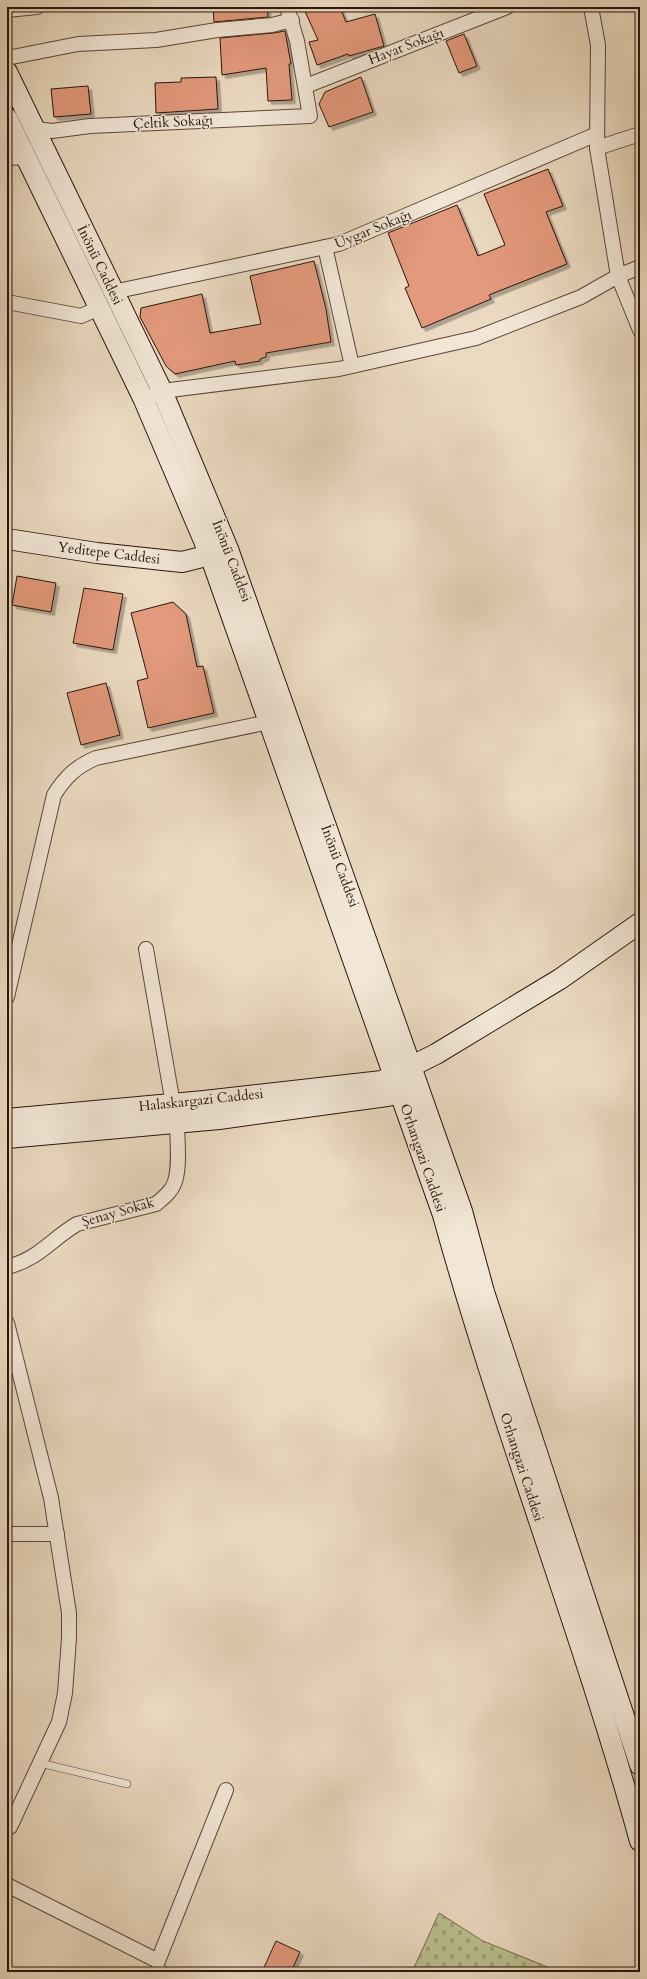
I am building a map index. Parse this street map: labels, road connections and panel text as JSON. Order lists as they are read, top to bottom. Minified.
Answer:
{"streets":{"main road":["İnönü Caddesi","Yeditepe Caddesi","Halaskargazi Caddesi","Orhangazi Caddesi"],"street":["Hayat Sokağı","Çeltik Sokağı","Uygar Sokağı","Şenay Sokak"]},"crossings":[["Hayat Sokağı","Çeltik Sokağı"],["Çeltik Sokağı","İnönü Caddesi"],["Uygar Sokağı","İnönü Caddesi"],["İnönü Caddesi","Halaskargazi Caddesi"],["İnönü Caddesi","Orhangazi Caddesi"],["Halaskargazi Caddesi","Orhangazi Caddesi"]]}
